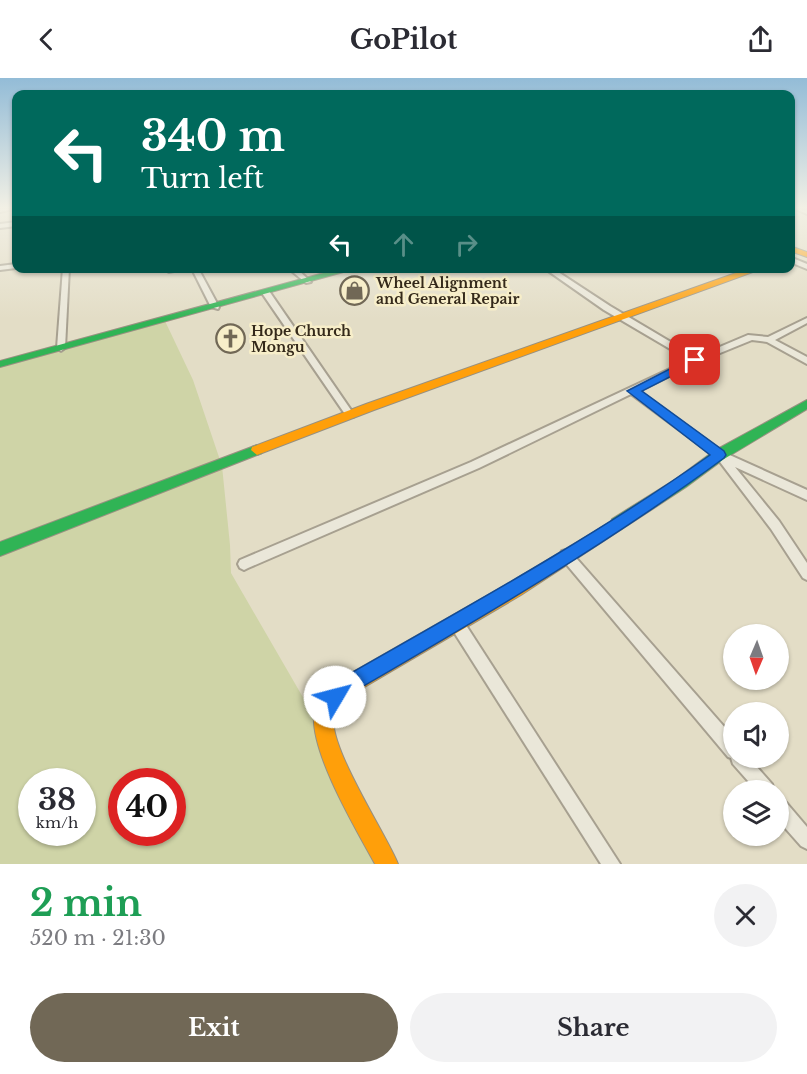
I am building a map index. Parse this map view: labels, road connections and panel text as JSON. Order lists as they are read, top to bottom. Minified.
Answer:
{"places":{"shop":["Wheel Alignment and General Repair"],"church":["Hope Church Mongu"]},"north":"bottom","page":{"header":"GoPilot","turn":["340 m","Turn left"],"speed":"38 km/h","limit":"40","heading":["2 min","520 m · 21:30"],"buttons":["Exit","Share"]}}
